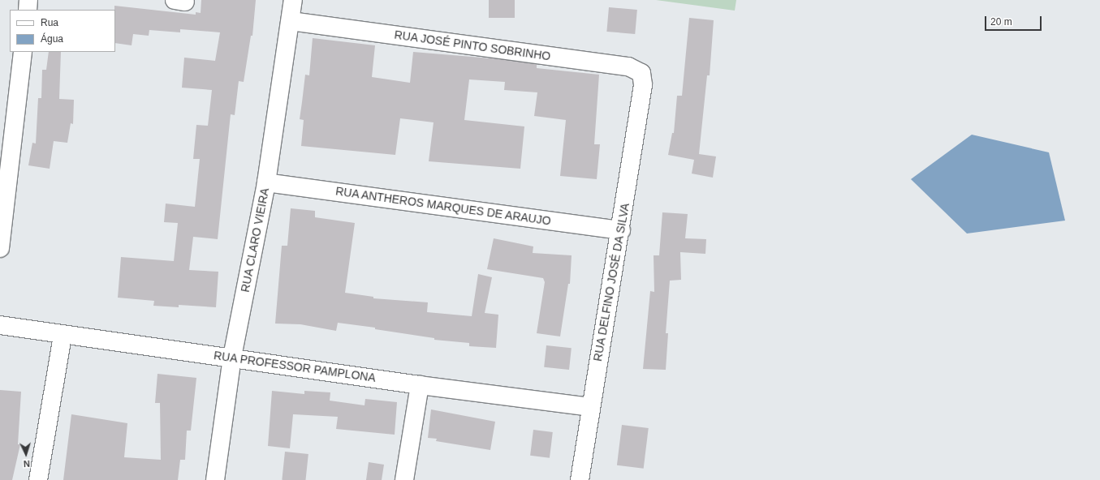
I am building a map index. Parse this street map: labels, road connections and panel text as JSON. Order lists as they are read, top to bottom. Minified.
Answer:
{"streets":{"street":["RUA JOSÉ PINTO SOBRINHO","RUA ANTHEROS MARQUES DE ARAUJO","RUA CLARO VIEIRA","RUA DELFINO JOSÉ DA SILVA","RUA PROFESSOR PAMPLONA"]},"crossings":[["RUA JOSÉ PINTO SOBRINHO","RUA CLARO VIEIRA"],["RUA JOSÉ PINTO SOBRINHO","RUA DELFINO JOSÉ DA SILVA"],["RUA ANTHEROS MARQUES DE ARAUJO","RUA CLARO VIEIRA"],["RUA ANTHEROS MARQUES DE ARAUJO","RUA DELFINO JOSÉ DA SILVA"],["RUA CLARO VIEIRA","RUA PROFESSOR PAMPLONA"],["RUA DELFINO JOSÉ DA SILVA","RUA PROFESSOR PAMPLONA"]],"legend":["Rua","Água"],"scale_bar":"20 m","north":"bottom"}
